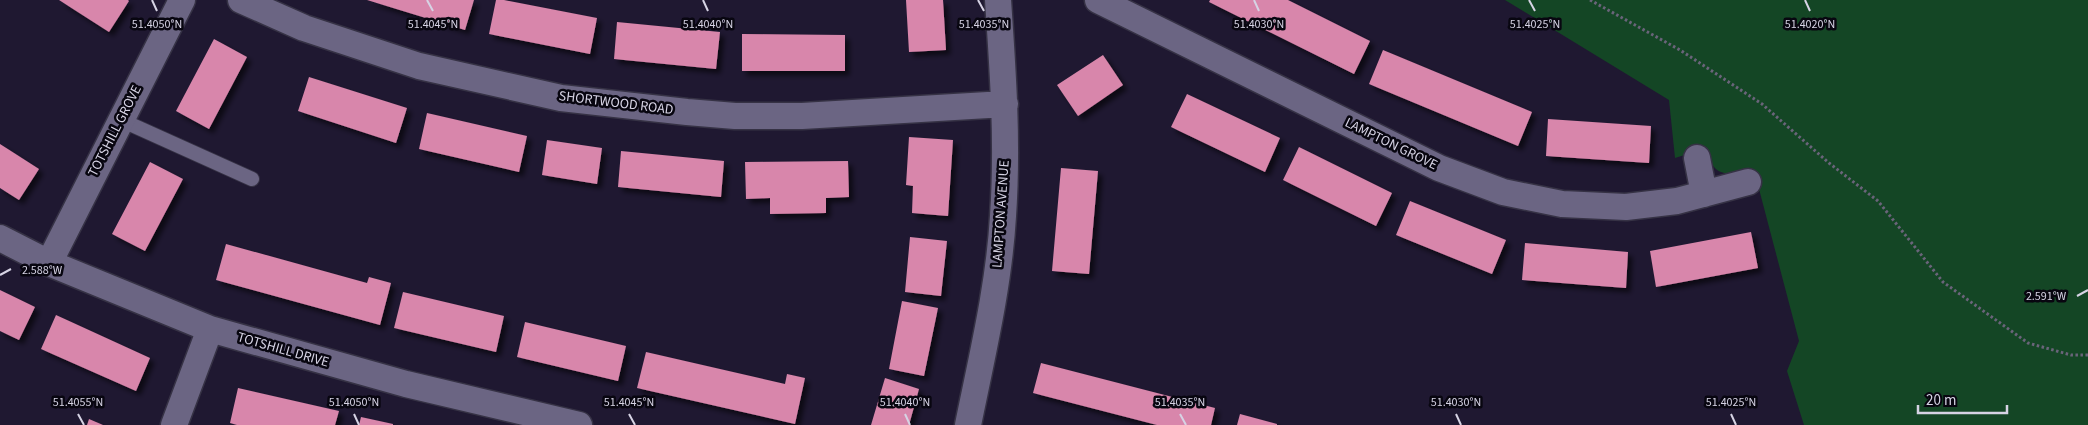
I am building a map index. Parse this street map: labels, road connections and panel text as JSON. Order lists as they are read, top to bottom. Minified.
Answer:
{"streets":{"street":["SHORTWOOD ROAD","TOTSHILL GROVE","LAMPTON GROVE","LAMPTON AVENUE","TOTSHILL DRIVE"]},"crossings":[["SHORTWOOD ROAD","LAMPTON AVENUE"],["TOTSHILL GROVE","TOTSHILL DRIVE"]],"scale_bar":"20 m","coordinates":["51.4050°N","51.4045°N","51.4040°N","51.4035°N","51.4030°N","51.4025°N","51.4020°N","2.588°W","2.591°W","51.4055°N"]}
